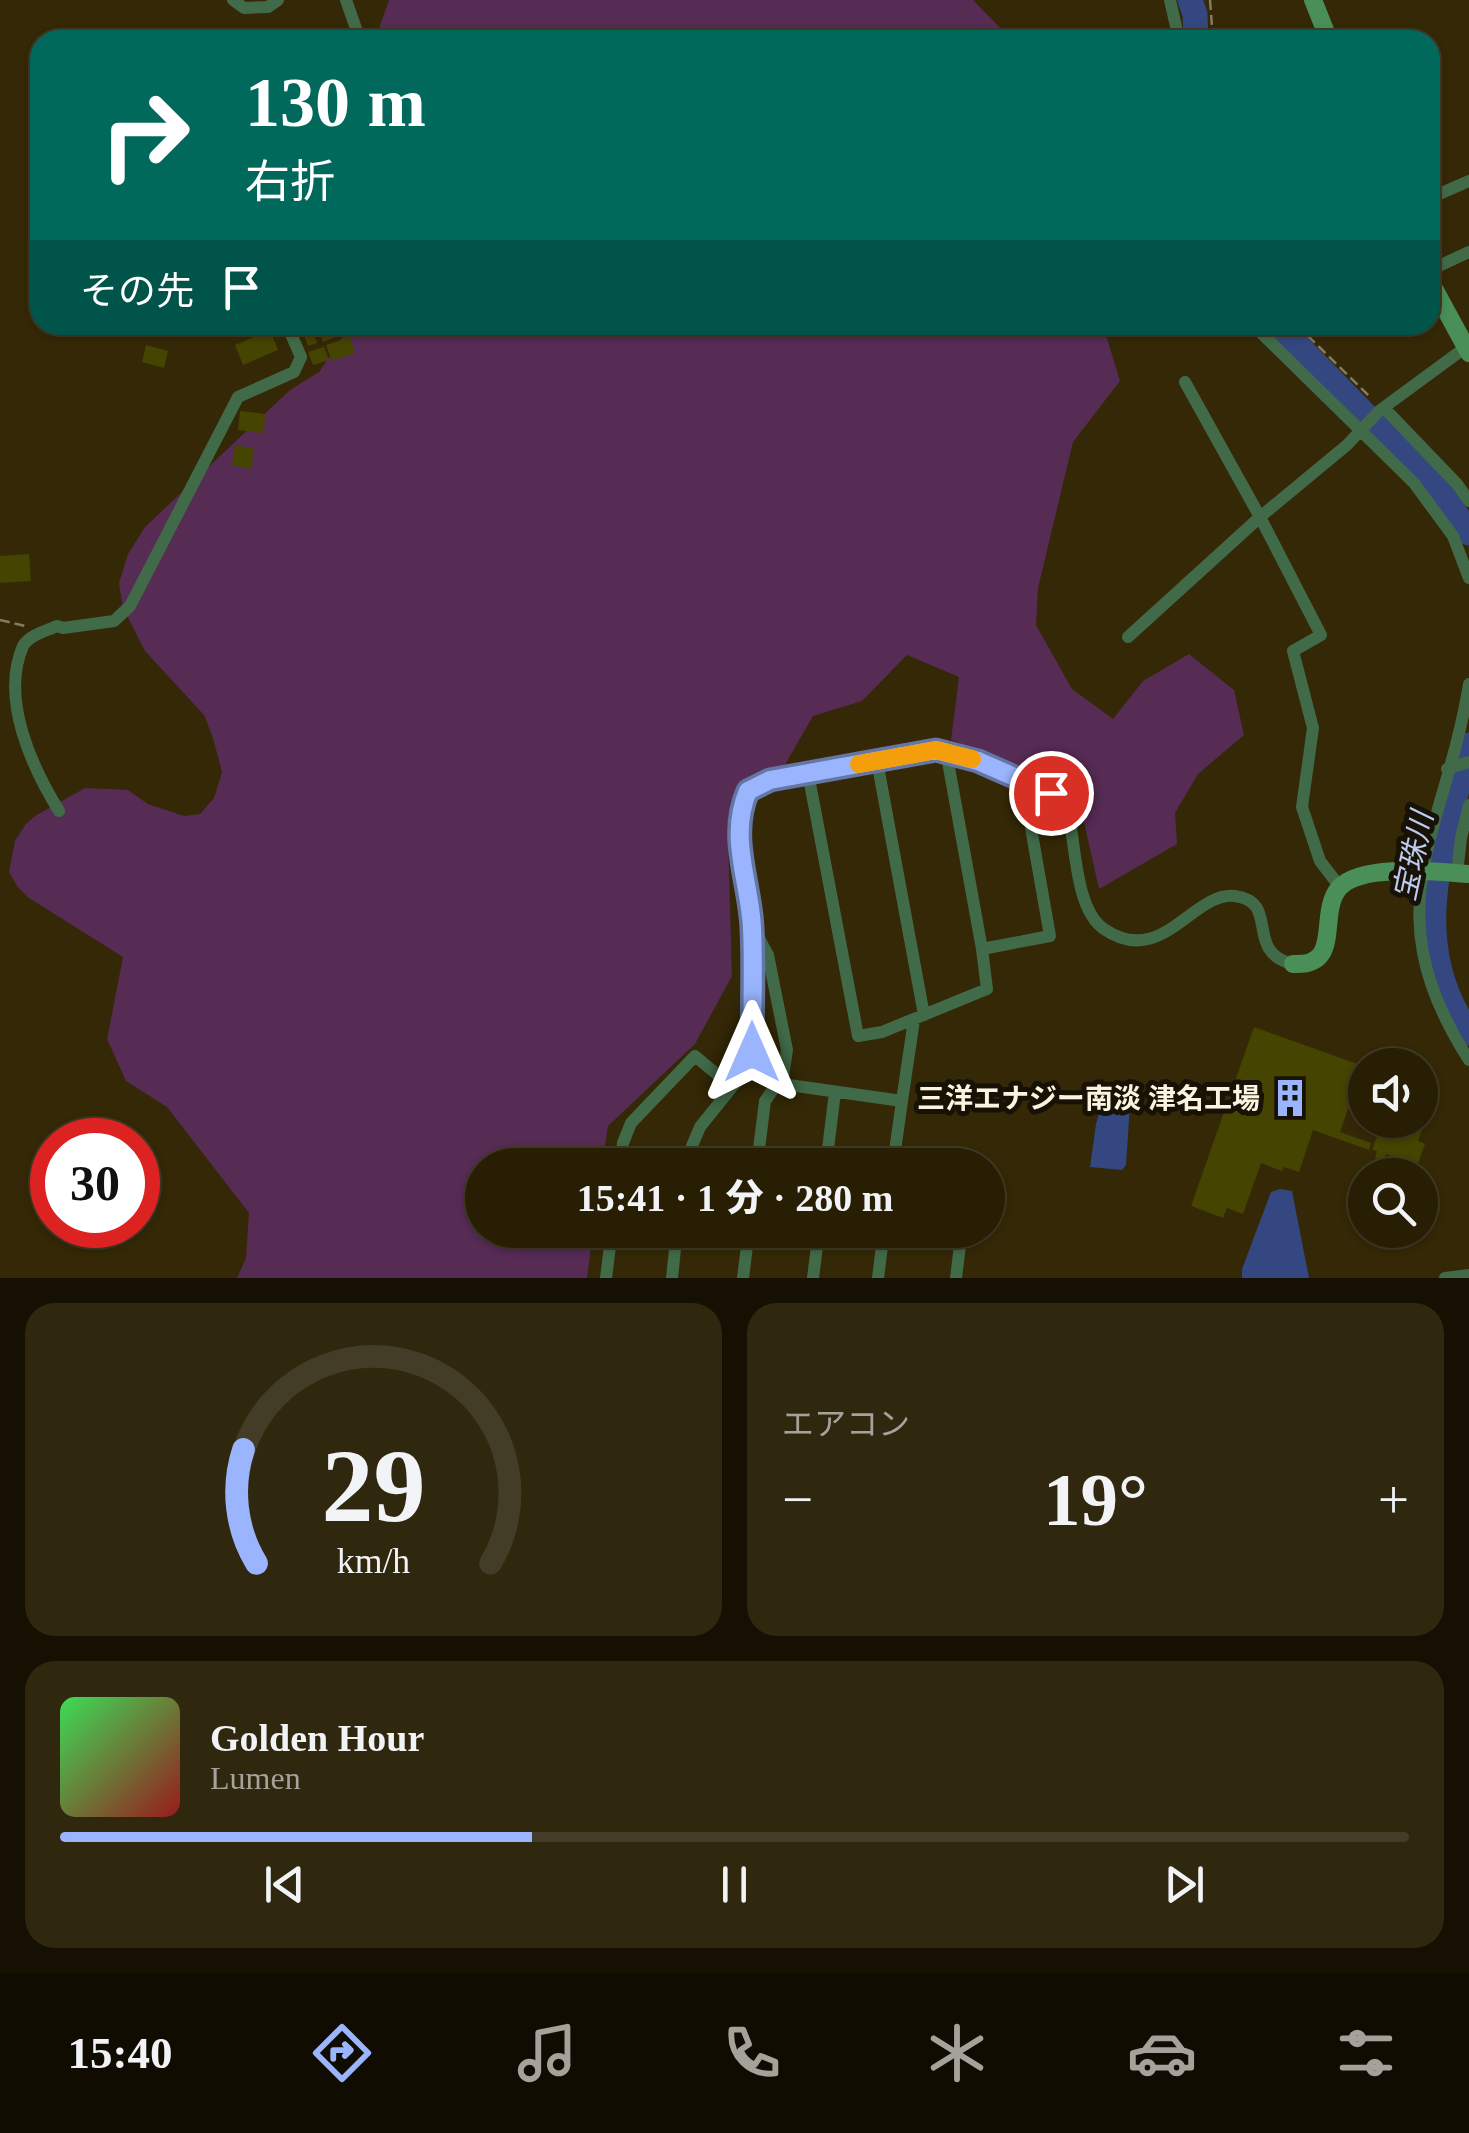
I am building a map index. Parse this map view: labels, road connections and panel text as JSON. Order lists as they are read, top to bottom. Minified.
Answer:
{"water":["宝珠川"],"places":{"building":["三洋エナジー南淡 津名工場"]},"page":{"turn":["130 m","右折"],"then":"その先","limit":"30","trip":"15:41 · 1 分 · 280 m","tile":"エアコン","heat":["−","19°","+"],"song":["Golden Hour","Lumen"],"tabs":"15:40","gauge":["29","km/h"]}}
